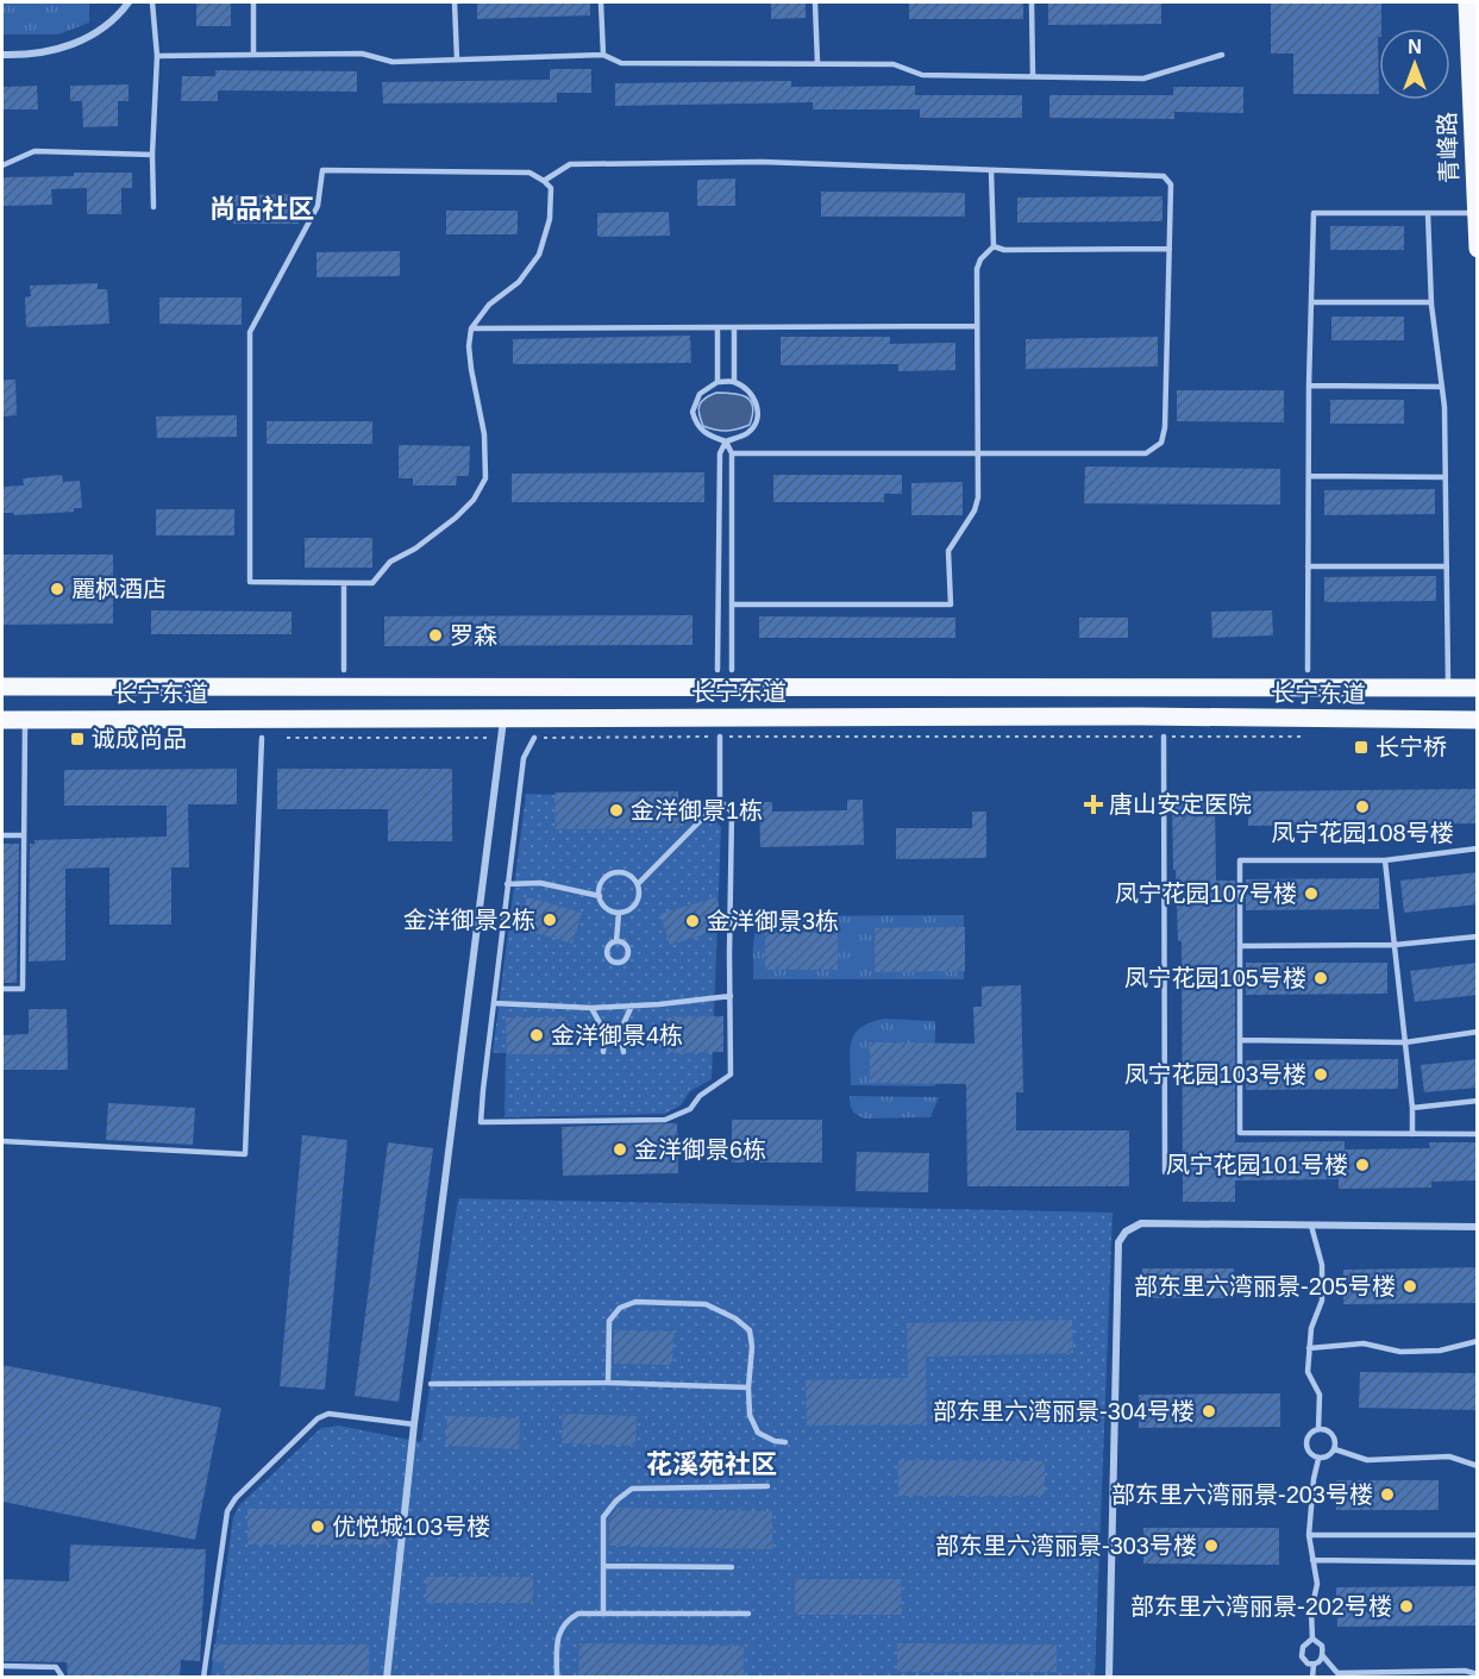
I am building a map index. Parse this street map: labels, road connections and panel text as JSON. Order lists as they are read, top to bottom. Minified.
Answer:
{"streets":{"main road":["青峰路","长宁东道"]},"districts":["尚品社区","花溪苑社区"],"places":{"other":["麗枫酒店","罗森","凤宁花园108号楼","金洋御景1栋","凤宁花园107号楼","金洋御景2栋","金洋御景3栋","凤宁花园105号楼","金洋御景4栋","凤宁花园103号楼","金洋御景6栋","凤宁花园101号楼","部东里六湾丽景-205号楼","部东里六湾丽景-304号楼","部东里六湾丽景-203号楼","优悦城103号楼","部东里六湾丽景-303号楼","部东里六湾丽景-202号楼"],"transit":["诚成尚品","长宁桥"],"health":["唐山安定医院"]},"north":"top"}
